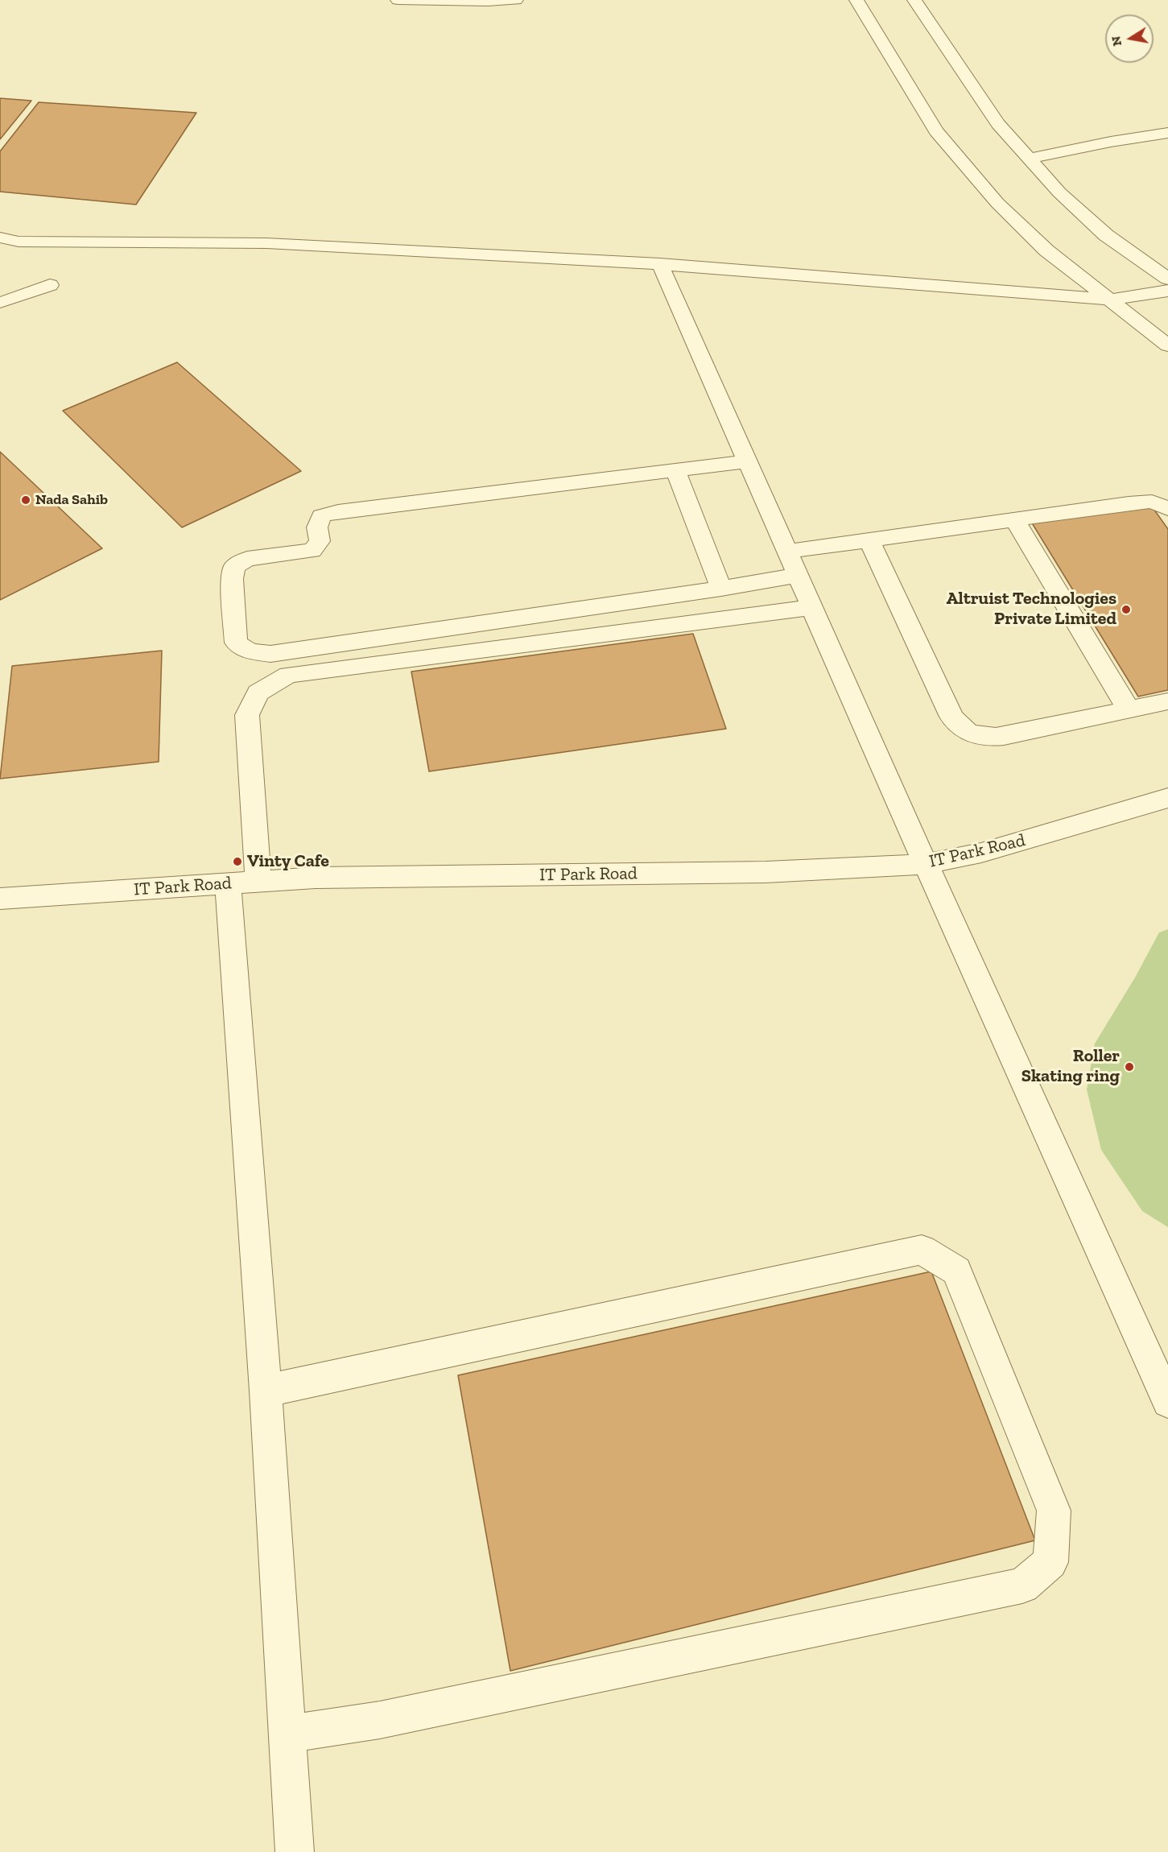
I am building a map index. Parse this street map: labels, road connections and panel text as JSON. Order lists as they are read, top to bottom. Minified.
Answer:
{"streets":{"street":["IT Park Road"]},"places":["Nada Sahib","Altruist Technologies Private Limited","Vinty Cafe","Roller Skating ring"],"north":"left"}
